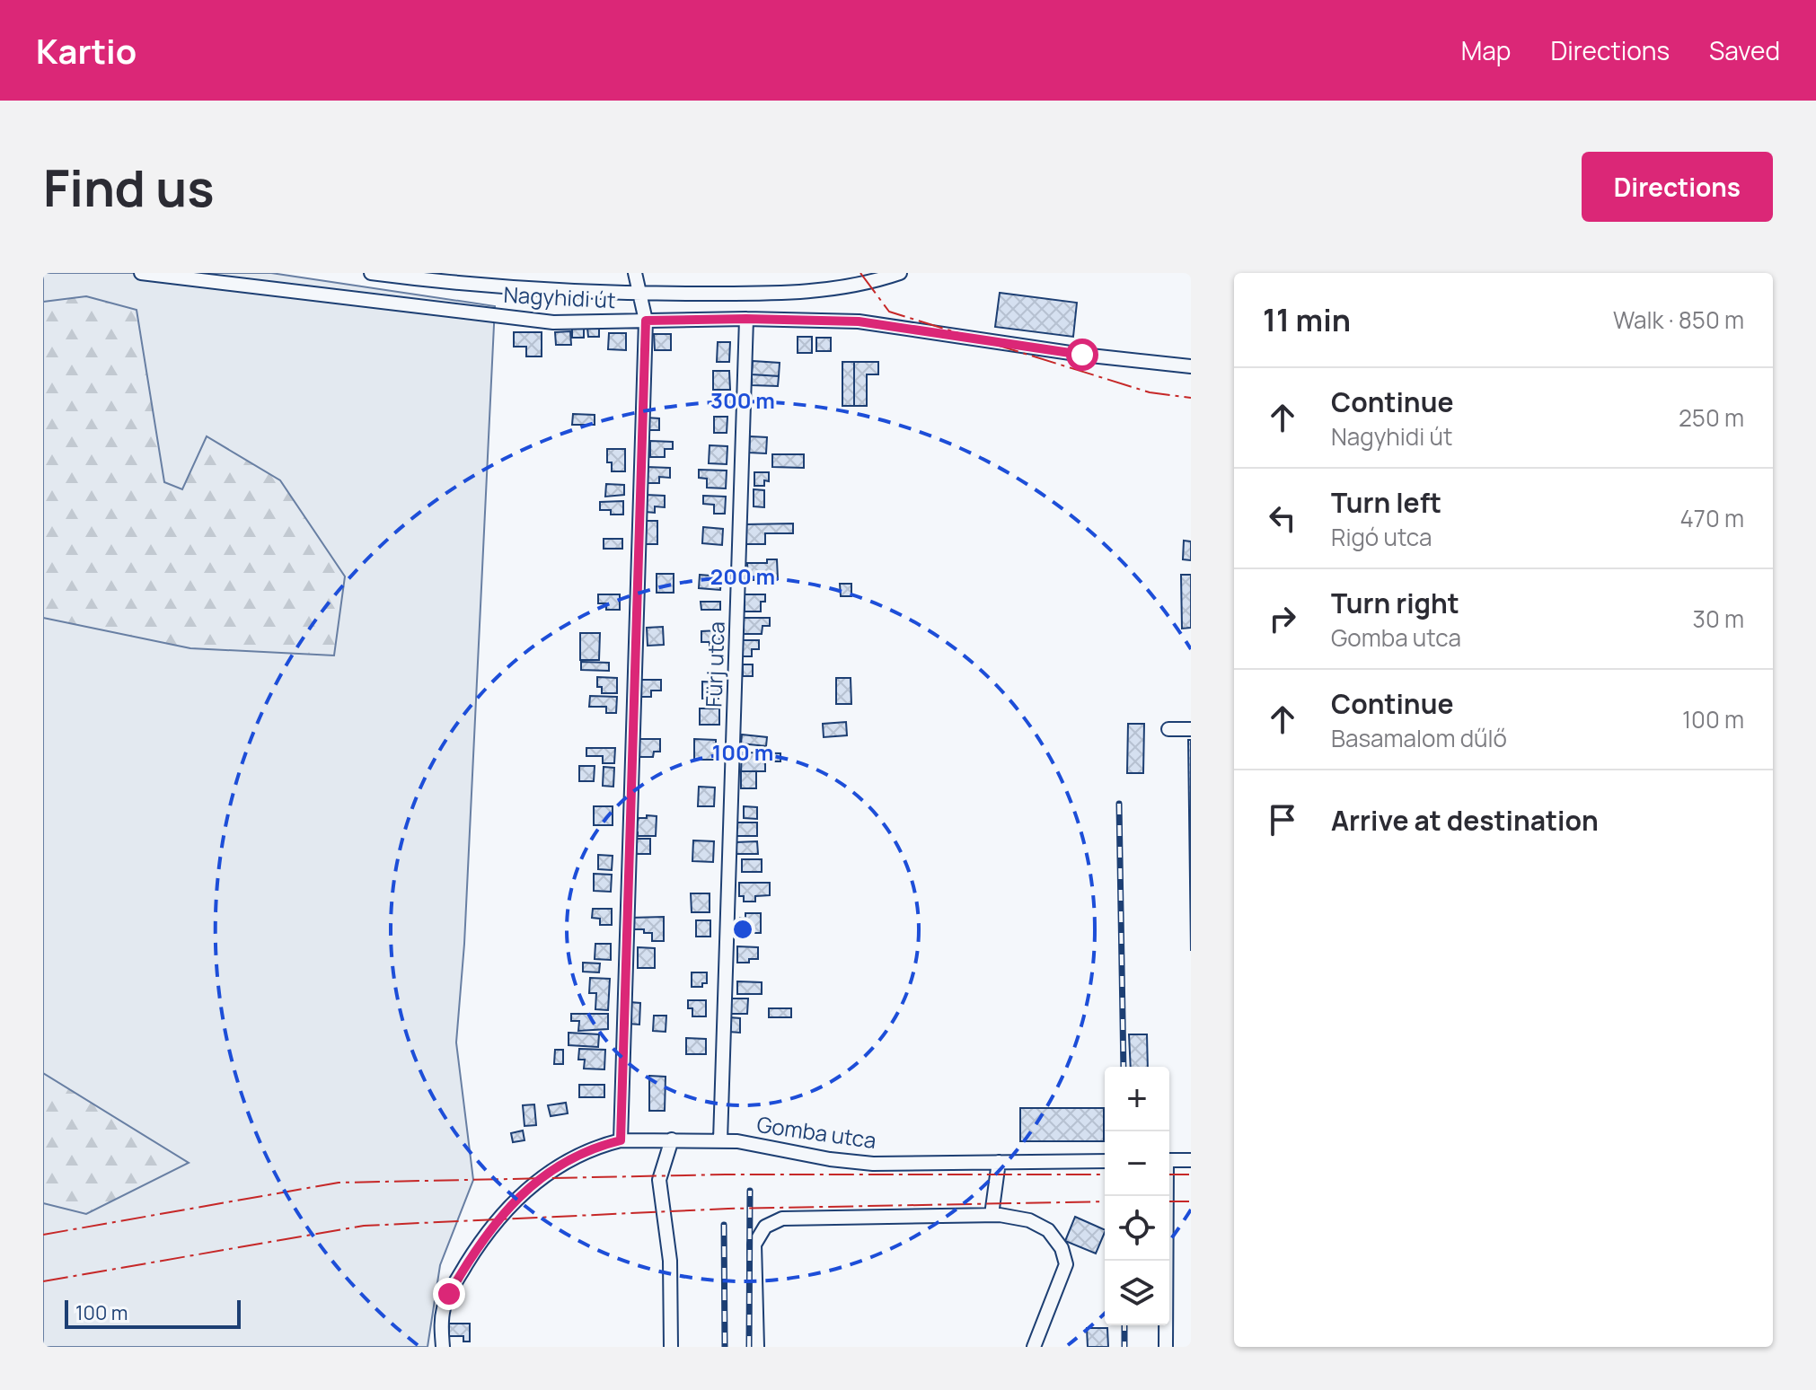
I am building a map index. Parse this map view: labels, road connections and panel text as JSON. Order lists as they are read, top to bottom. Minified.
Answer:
{"streets":{"street":["Nagyhidi út","Fürj utca","Gomba utca"]},"crossings":[["Nagyhidi út","Fürj utca"],["Fürj utca","Gomba utca"]],"scale_bar":"100 m","page":{"header":"Kartio","nav":["Map","Directions","Saved"],"buttons":"Directions","title":"Find us","heading":["11 min","Walk · 850 m"],"list":[["Continue","Nagyhidi út","250 m"],["Turn left","Rigó utca","470 m"],["Turn right","Gomba utca","30 m"],["Continue","Basamalom dűlő","100 m"],"Arrive at destination"],"map_buttons":["+","−"],"scale":"100 m"},"rings":["300 m","200 m","100 m"]}
